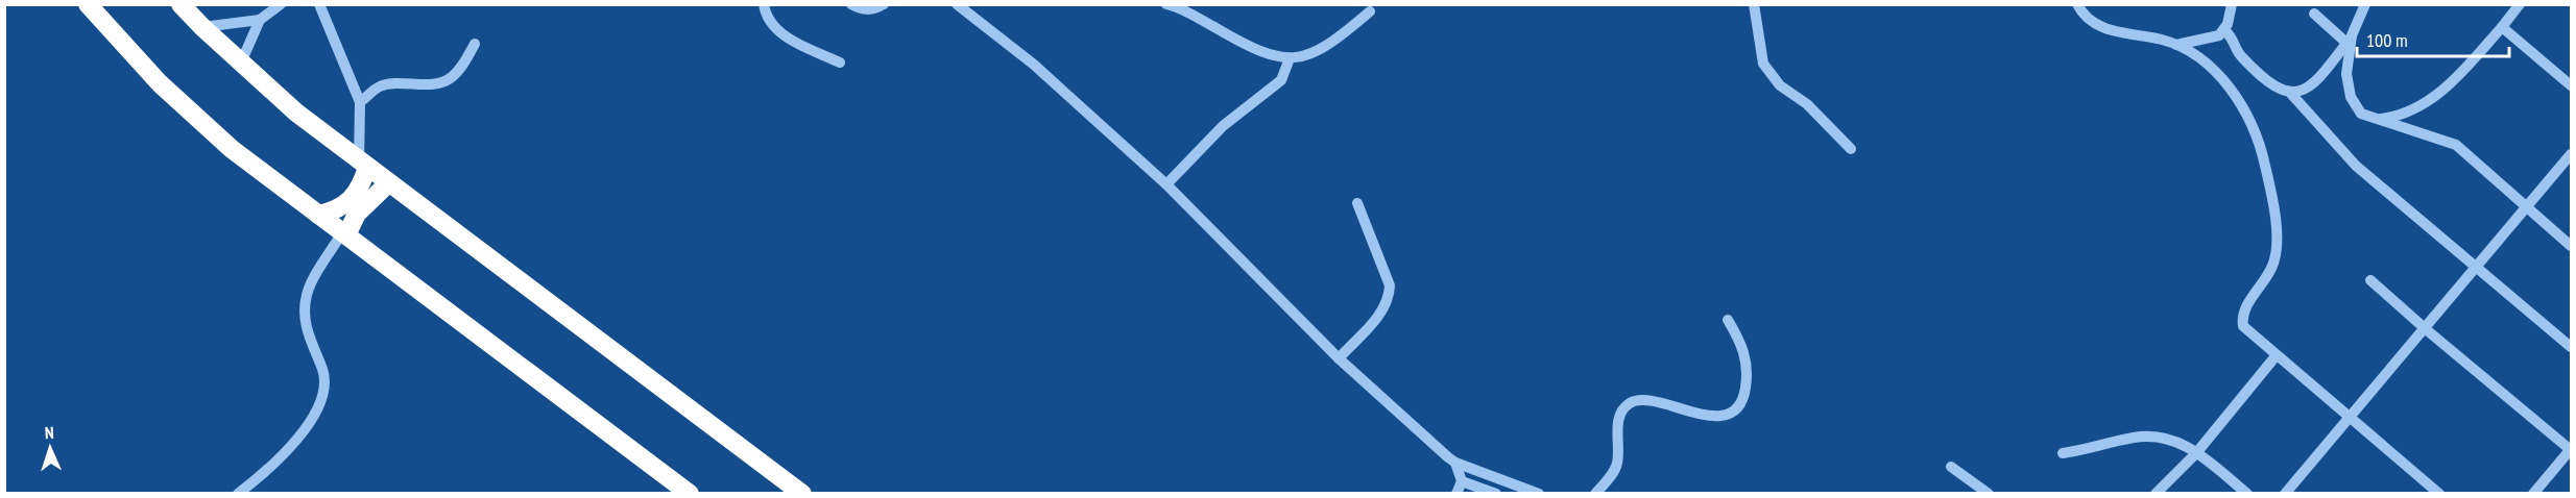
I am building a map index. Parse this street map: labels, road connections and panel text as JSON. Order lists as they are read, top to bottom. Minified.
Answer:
{"scale_bar":"100 m","north":"top"}
